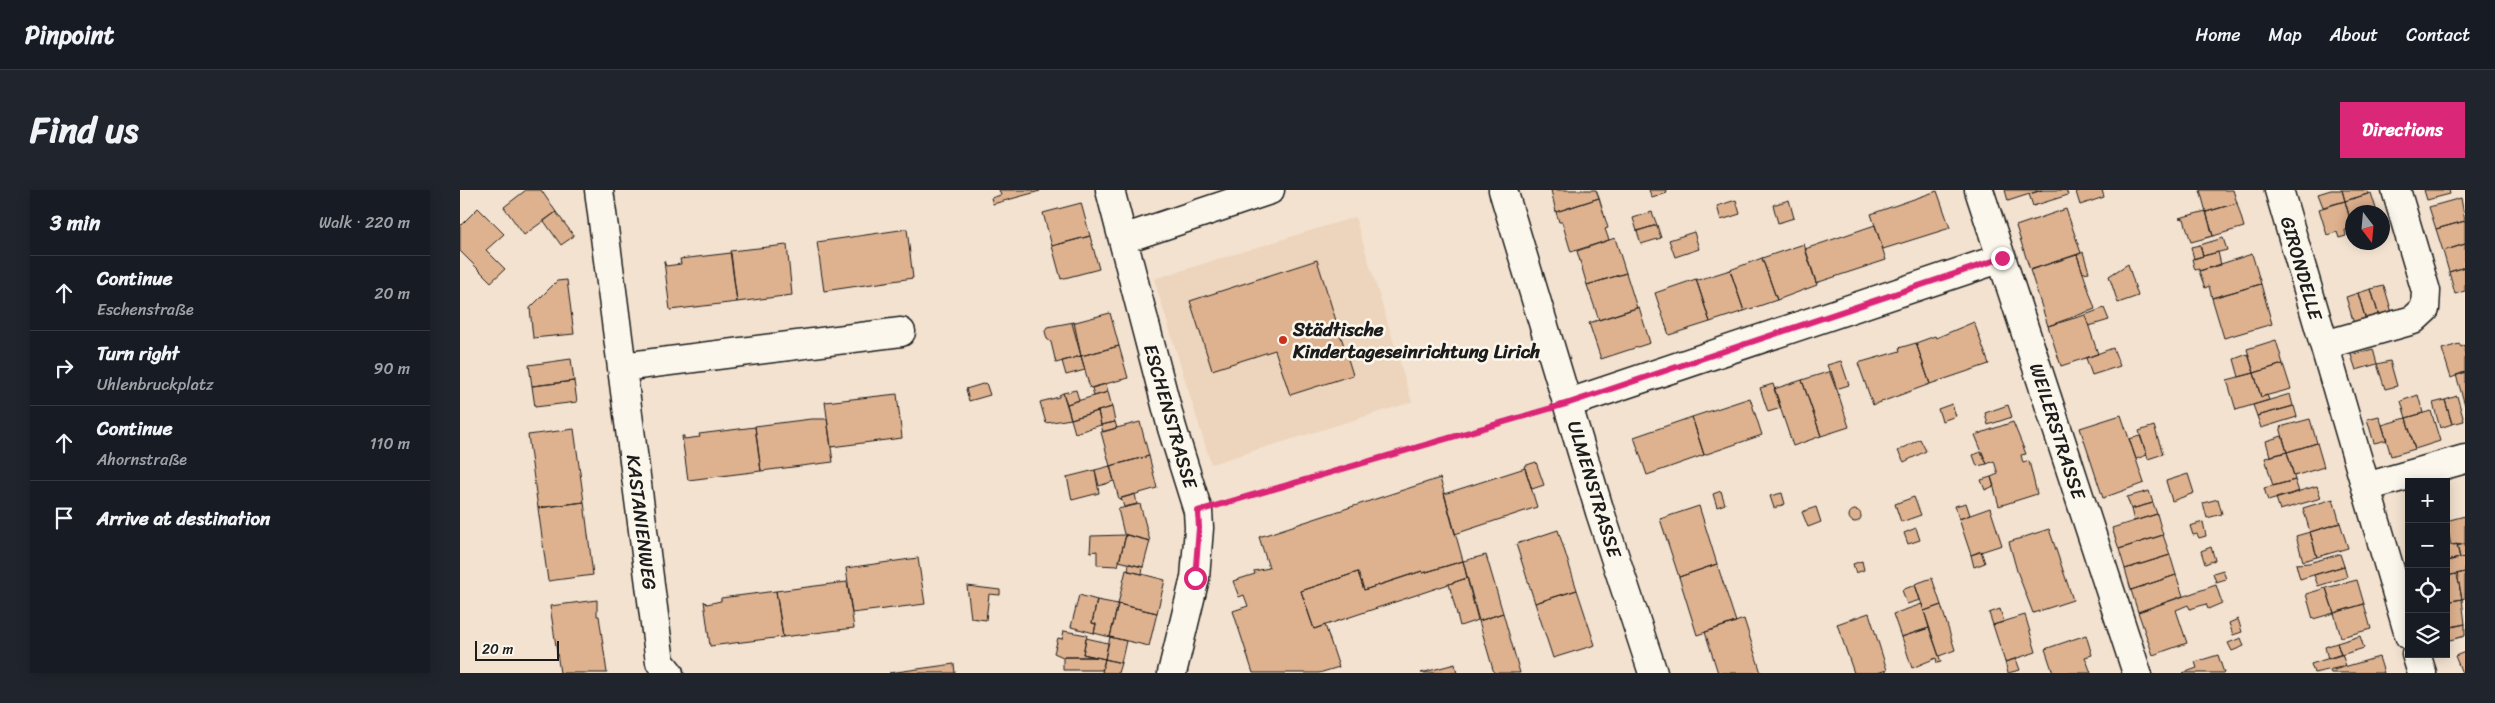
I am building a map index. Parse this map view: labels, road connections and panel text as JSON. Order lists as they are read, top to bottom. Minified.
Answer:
{"streets":{"street":["GIRONDELLE","ESCHENSTRASSE","WEILERSTRASSE","ULMENSTRASSE","KASTANIENWEG"]},"places":["Städtische Kindertageseinrichtung Lirich"],"scale_bar":"20 m","north":"bottom","page":{"header":"Pinpoint","nav":["Home","Map","About","Contact"],"title":"Find us","buttons":"Directions","heading":["3 min","Walk · 220 m"],"list":[["Continue","Eschenstraße","20 m"],["Turn right","Uhlenbruckplatz","90 m"],["Continue","Ahornstraße","110 m"],"Arrive at destination"],"map_buttons":["+","−"],"scale":"20 m"}}
